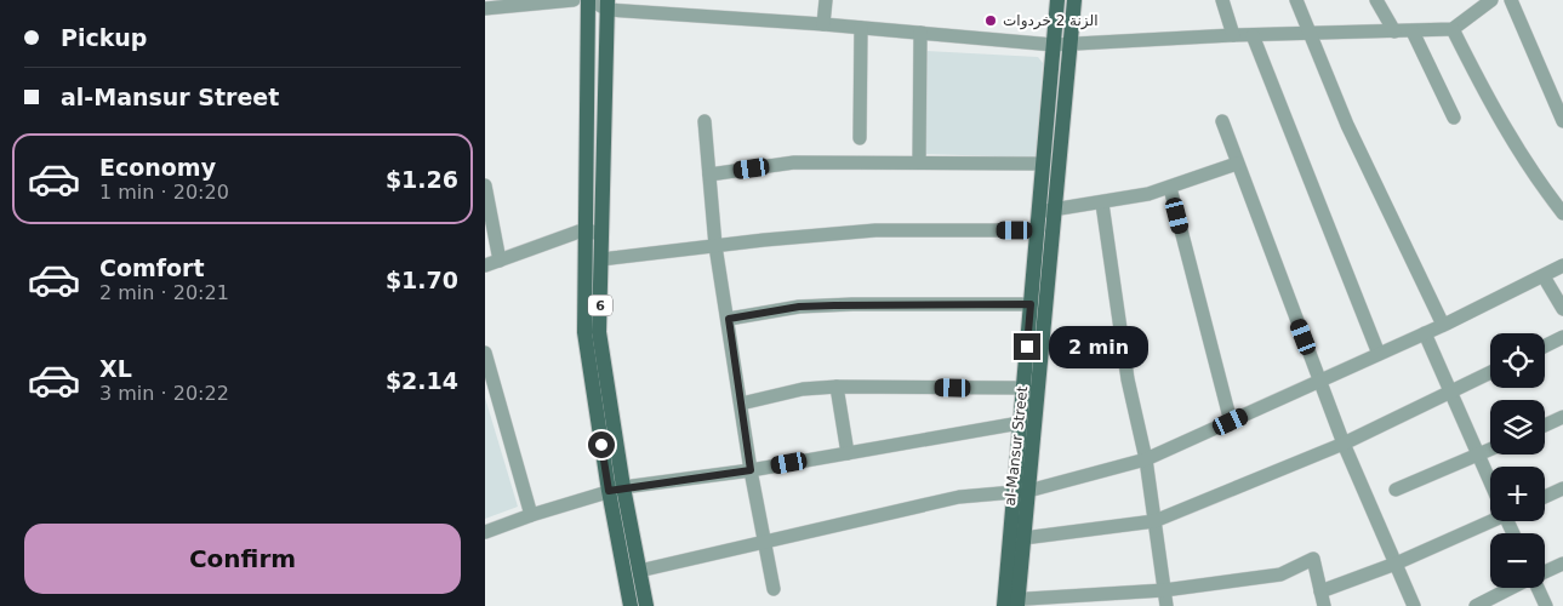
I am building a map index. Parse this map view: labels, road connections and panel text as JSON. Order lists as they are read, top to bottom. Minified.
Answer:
{"streets":{"main road":["6","al-Mansur Street"]},"places":["الزنة 2 خردوات"],"page":{"banner":["Pickup","al-Mansur Street"],"list":[{"name":"Economy","note":"1 min · 20:20","value":"$1.26"},{"name":"Comfort","note":"2 min · 20:21","value":"$1.70"},{"name":"XL","note":"3 min · 20:22","value":"$2.14"}],"bubble":"2 min","map_buttons":["+","−"],"buttons":"Confirm"}}
